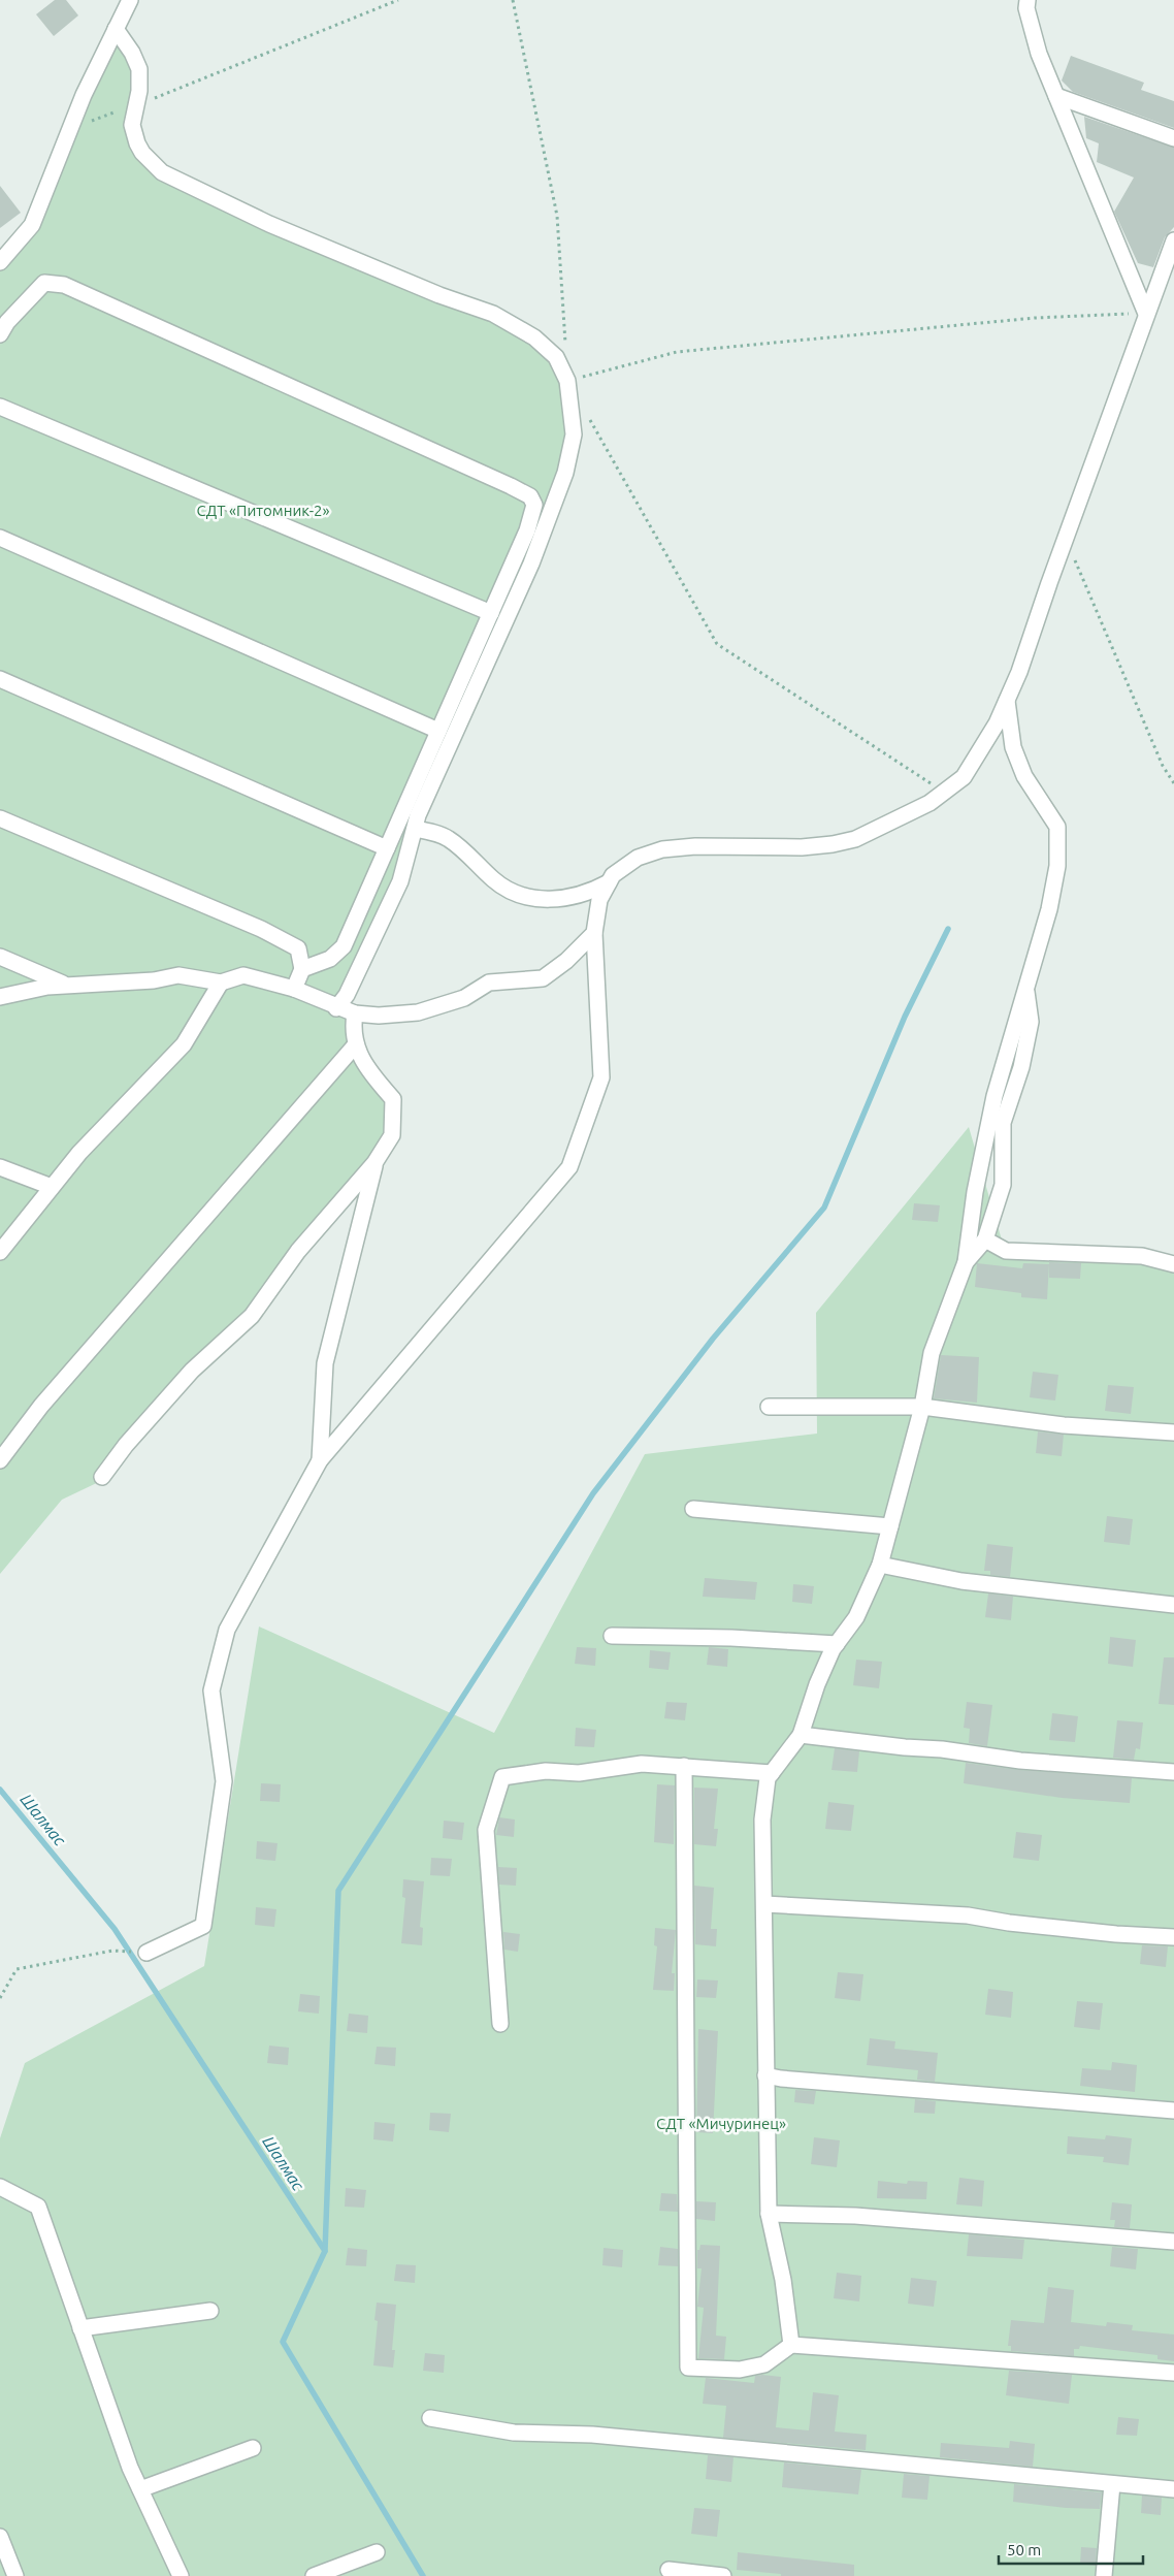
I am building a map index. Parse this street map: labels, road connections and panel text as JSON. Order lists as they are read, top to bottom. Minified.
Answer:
{"water":["Шалмас"],"parks":["СДТ «Питомник-2»","СДТ «Мичуринец»"],"scale_bar":"50 m"}
